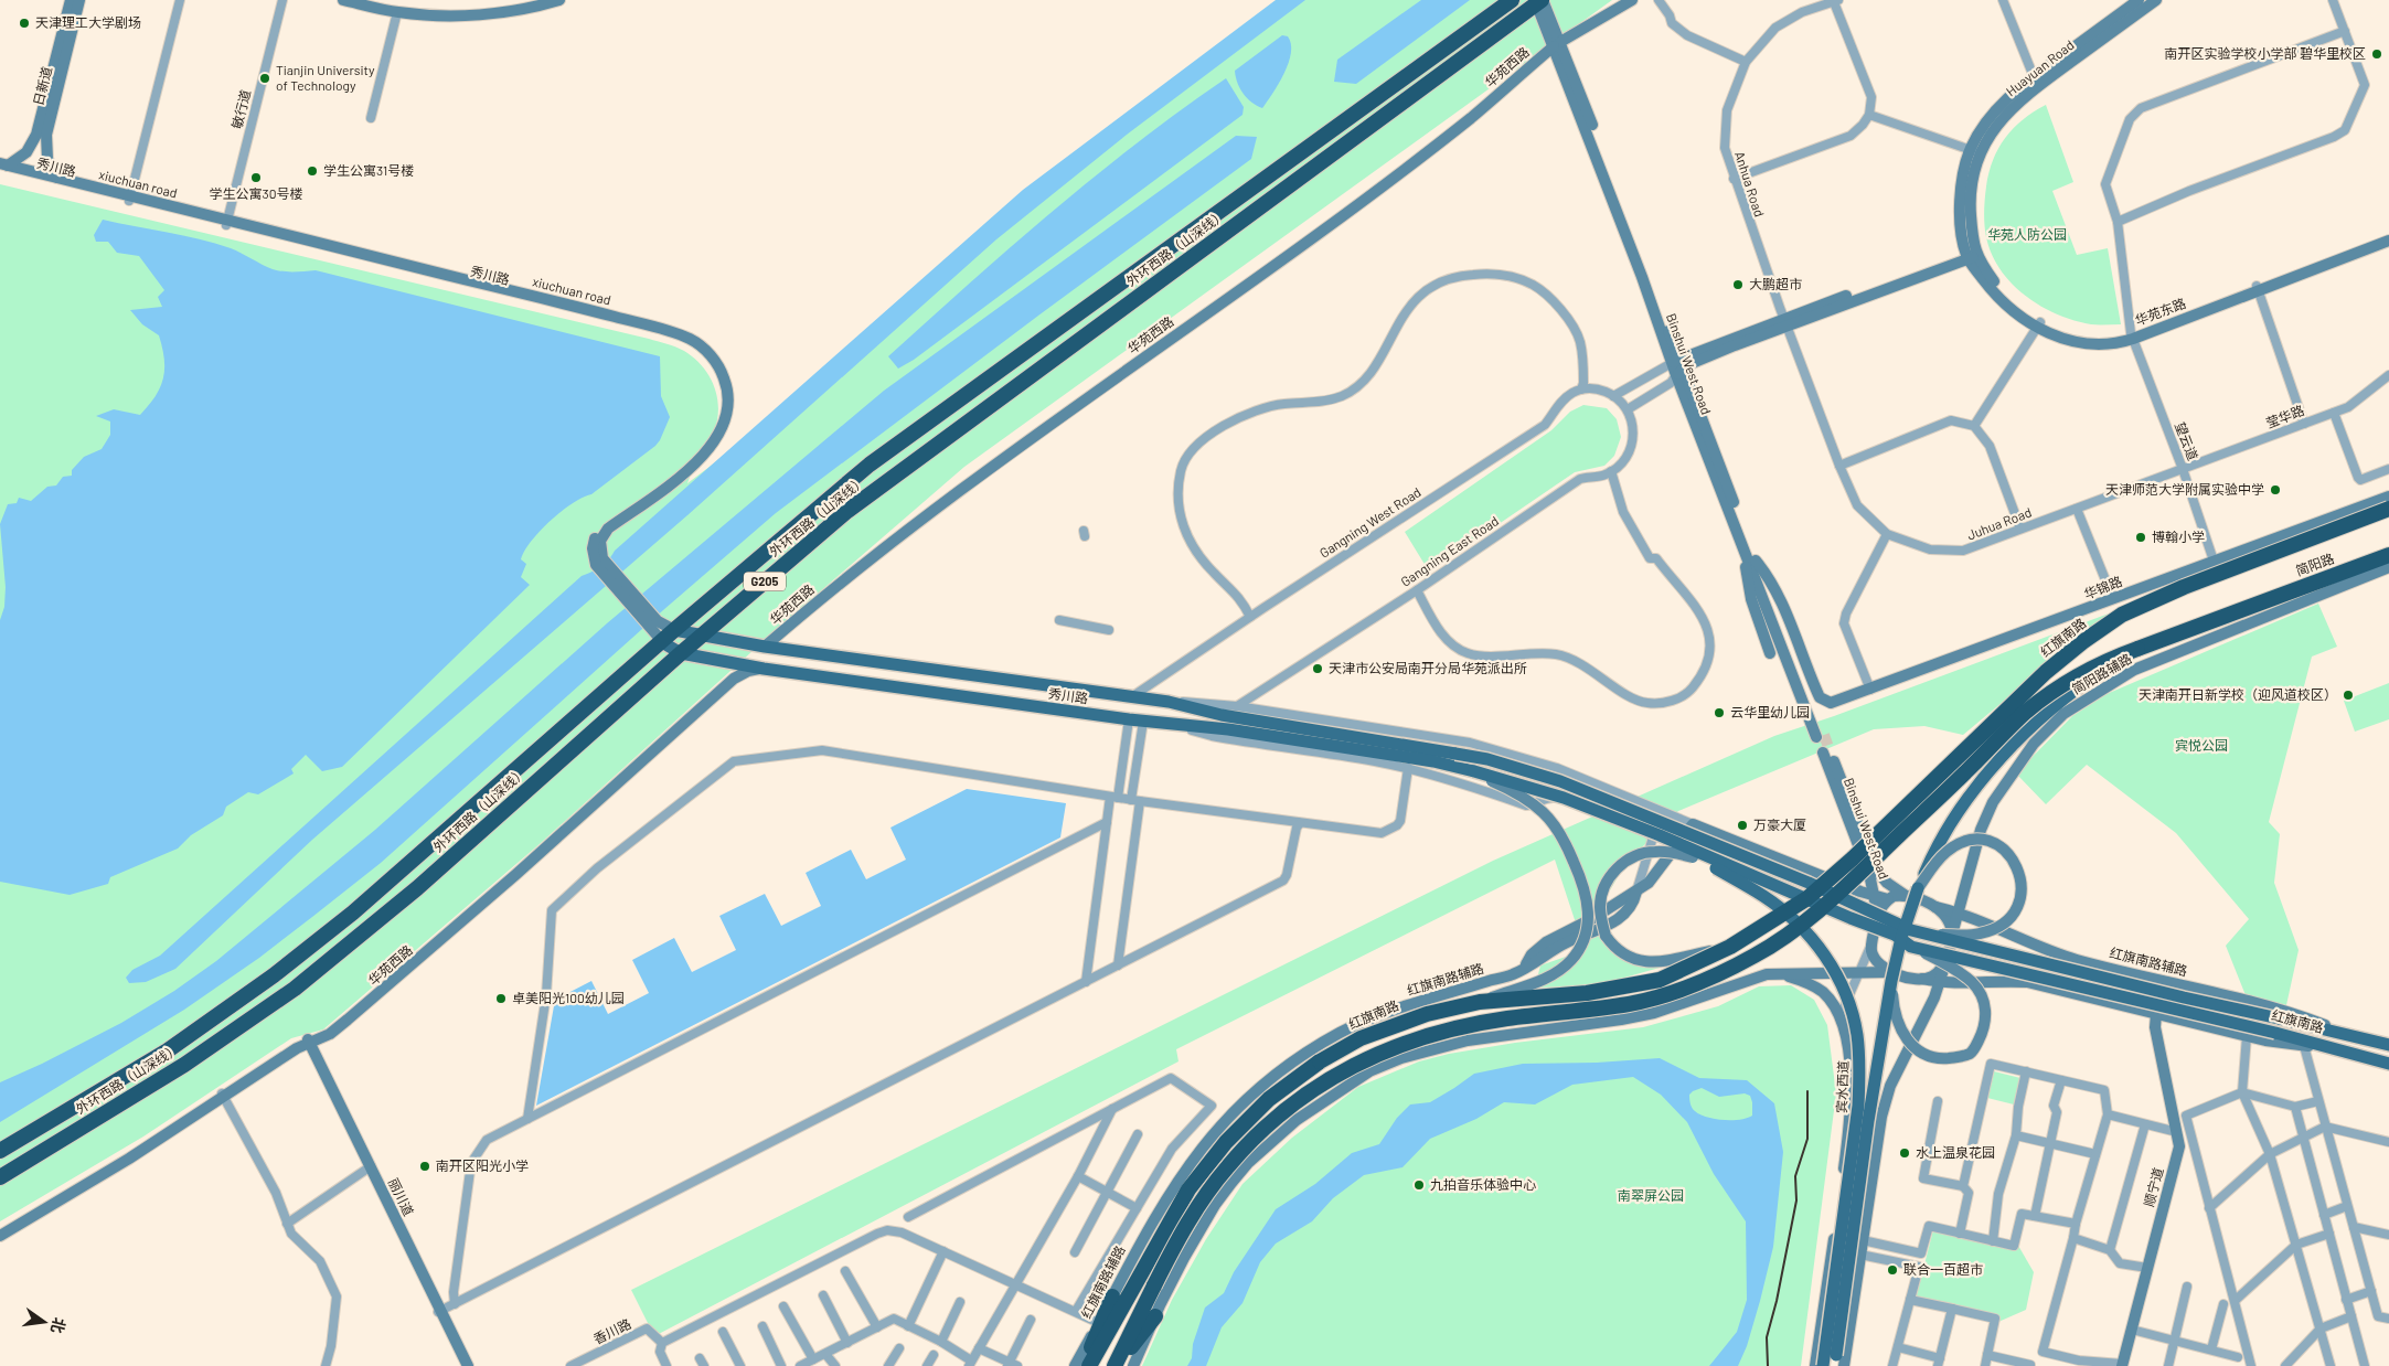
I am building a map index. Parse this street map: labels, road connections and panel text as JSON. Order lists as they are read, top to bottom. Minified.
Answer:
{"streets":{"highway":["外环西路（山深线）","简阳路","G205","红旗南路"],"main road":["华苑西路","Huayuan Road","日新道","秀川路","xiuchuan road","华苑东路","Binshui West Road","华锦路","简阳路辅路","红旗南路辅路","宾水西道","顺宁道","丽川道"],"street":["敏行道","Anhua Road","莹华路","望云道","Gangning West Road","Juhua Road","Gangning East Road","香川路"]},"crossings":[["华苑西路","秀川路"],["华苑西路","Binshui West Road"],["华苑西路","丽川道"],["Huayuan Road","华苑东路"],["日新道","xiuchuan road"],["敏行道","xiuchuan road"],["秀川路","xiuchuan road"],["秀川路","外环西路（山深线）"],["秀川路","Gangning West Road"],["秀川路","红旗南路"],["xiuchuan road","外环西路（山深线）"],["Anhua Road","Juhua Road"],["外环西路（山深线）","Binshui West Road"],["华苑东路","望云道"],["Binshui West Road","华锦路"],["Binshui West Road","红旗南路辅路"],["Binshui West Road","宾水西道"],["莹华路","望云道"],["莹华路","Juhua Road"],["望云道","Juhua Road"],["望云道","华锦路"],["简阳路","宾水西道"],["红旗南路","红旗南路辅路"],["简阳路辅路","红旗南路辅路"],["简阳路辅路","宾水西道"],["红旗南路辅路","宾水西道"]],"parks":["华苑人防公园","宾悦公园","南翠屏公园"],"places":["天津理工大学剧场","南开区实验学校小学部 碧华里校区","Tianjin University of Technology","学生公寓31号楼","学生公寓30号楼","大鹏超市","天津师范大学附属实验中学","博翰小学","天津市公安局南开分局华苑派出所","天津南开日新学校（迎风道校区）","云华里幼儿园","万豪大厦","卓美阳光100幼儿园","水上温泉花园","南开区阳光小学","九拍音乐体验中心","联合一百超市"],"north":"right"}
